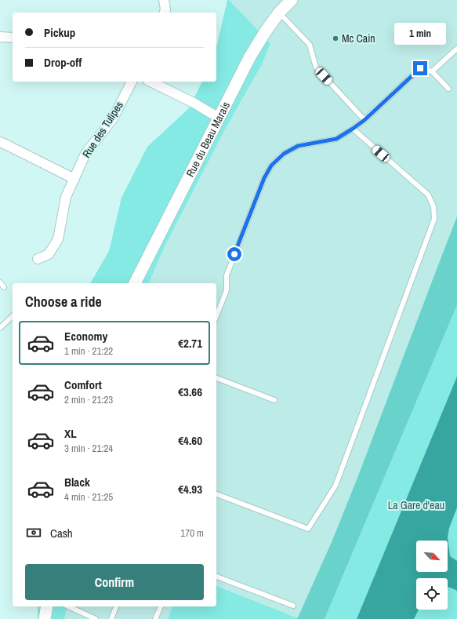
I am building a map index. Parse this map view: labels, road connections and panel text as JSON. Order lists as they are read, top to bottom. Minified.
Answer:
{"streets":{"street":["Rue des Tulipes","Rue du Beau Marais"]},"parks":["La Gare d'eau"],"places":["Mc Cain"],"north":"bottom right","page":{"banner":["Pickup","Drop-off"],"bubble":"1 min","heading":"Choose a ride","list":[{"name":"Economy","note":"1 min · 21:22","value":"€2.71"},{"name":"Comfort","note":"2 min · 21:23","value":"€3.66"},{"name":"XL","note":"3 min · 21:24","value":"€4.60"},{"name":"Black","note":"4 min · 21:25","value":"€4.93"}],"pay":["Cash","170 m"],"buttons":"Confirm"}}
